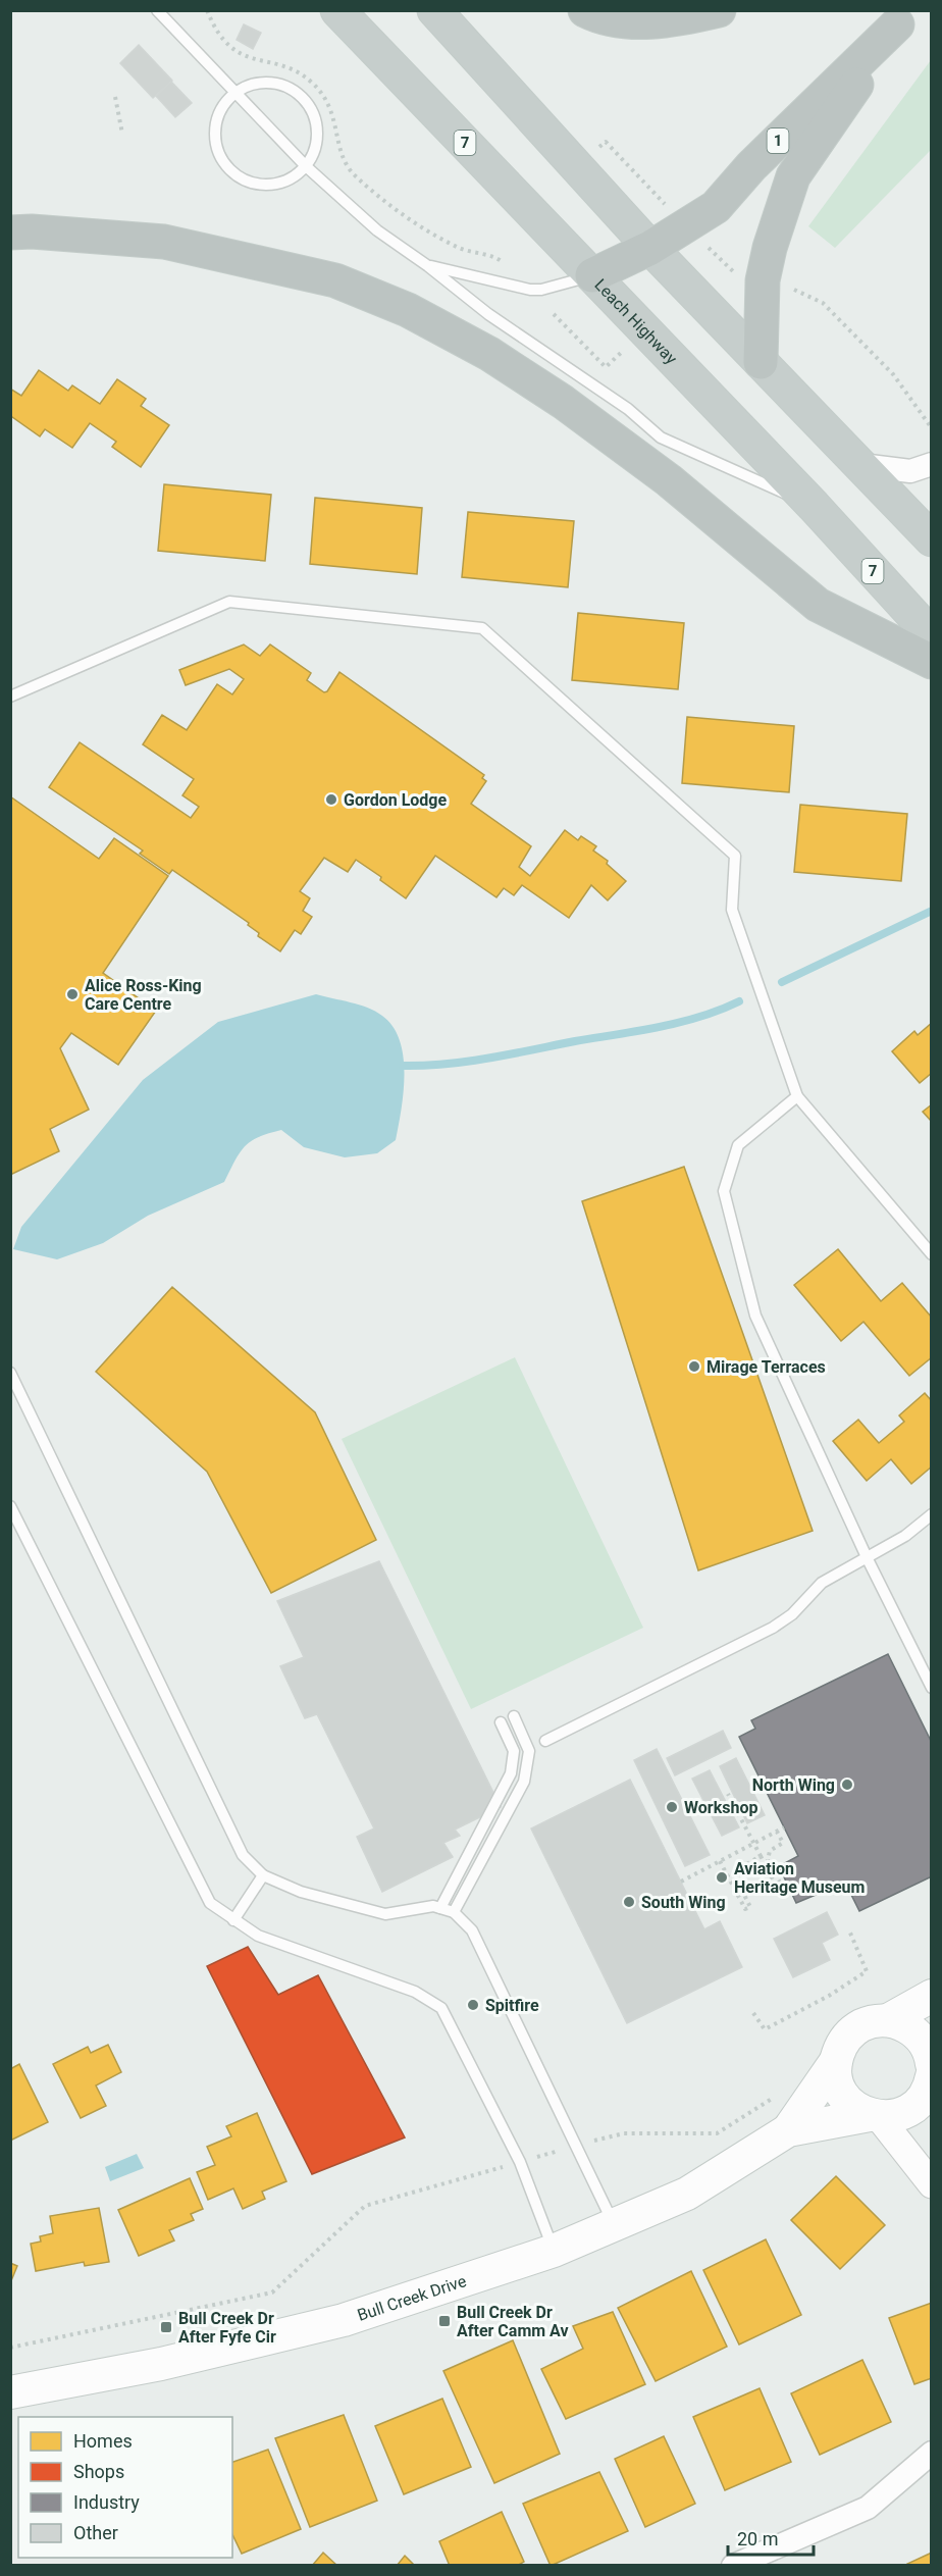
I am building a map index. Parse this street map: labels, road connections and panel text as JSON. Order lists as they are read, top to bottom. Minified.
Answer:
{"streets":{"highway":["1","7","Leach Highway"],"main road":["Bull Creek Drive"]},"crossings":[["1","Leach Highway"]],"places":{"other":["Gordon Lodge","Alice Ross-King Care Centre","Mirage Terraces","North Wing","Workshop","Aviation Heritage Museum","South Wing","Spitfire"],"transit":["Bull Creek Dr After Camm Av","Bull Creek Dr After Fyfe Cir"]},"legend":["Homes","Shops","Industry","Other"],"scale_bar":"20 m"}
